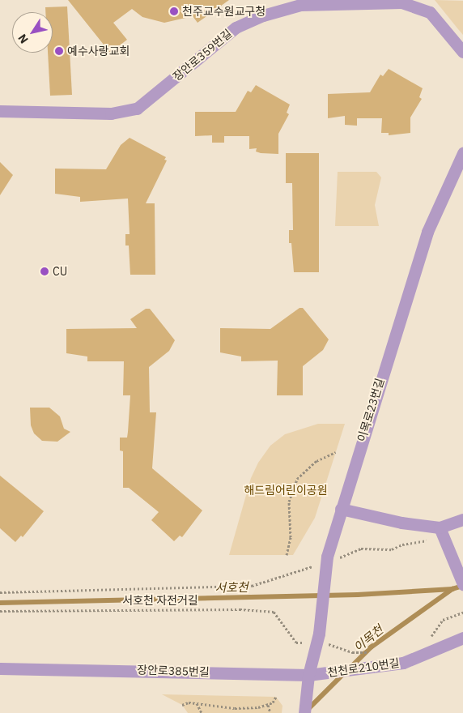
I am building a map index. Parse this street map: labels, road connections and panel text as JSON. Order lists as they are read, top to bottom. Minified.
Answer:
{"streets":{"street":["장안로359번길","이목로23번길","천천로210번길","장안로385번길"],"path":["서호천 자전거길"]},"crossings":[["이목로23번길","서호천 자전거길"],["이목로23번길","천천로210번길"],["이목로23번길","장안로385번길"],["천천로210번길","장안로385번길"]],"water":["서호천","이목천"],"parks":["해드림어린이공원"],"places":["천주교수원교구청","예수사랑교회","CU"],"north":"bottom left"}
